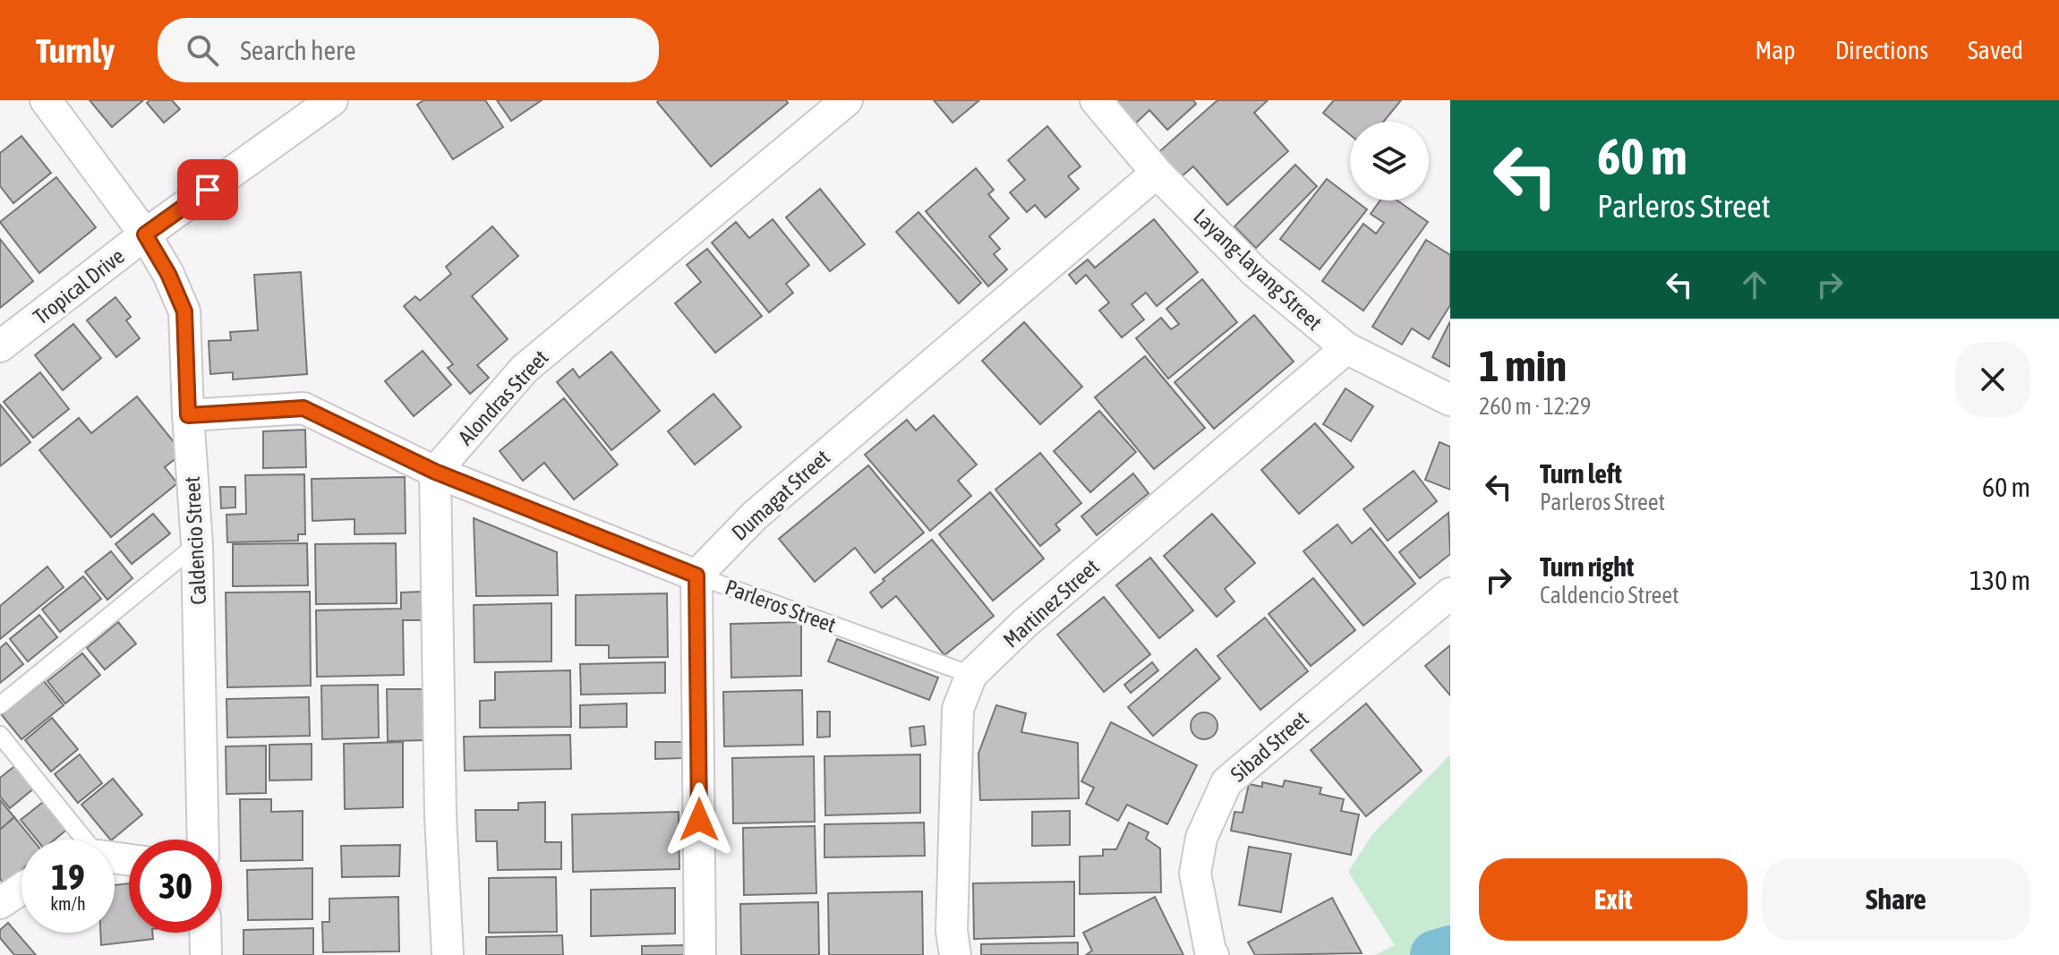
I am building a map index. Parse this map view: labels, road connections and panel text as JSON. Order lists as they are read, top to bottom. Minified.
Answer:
{"streets":{"street":["Layang-layang Street","Tropical Drive","Alondras Street","Dumagat Street","Caldencio Street","Martinez Street","Parleros Street","Sibad Street"]},"crossings":[["Layang-layang Street","Dumagat Street"],["Layang-layang Street","Martinez Street"],["Tropical Drive","Caldencio Street"],["Alondras Street","Parleros Street"],["Dumagat Street","Parleros Street"],["Caldencio Street","Parleros Street"],["Martinez Street","Parleros Street"]],"page":{"header":"Turnly","search":"Search here","nav":["Map","Directions","Saved"],"turn":["60 m","Parleros Street"],"heading":["1 min","260 m · 12:29"],"list":[{"name":"Turn left","note":"Parleros Street","value":"60 m"},{"name":"Turn right","note":"Caldencio Street","value":"130 m"}],"speed":"19 km/h","limit":"30","buttons":["Exit","Share"]}}
